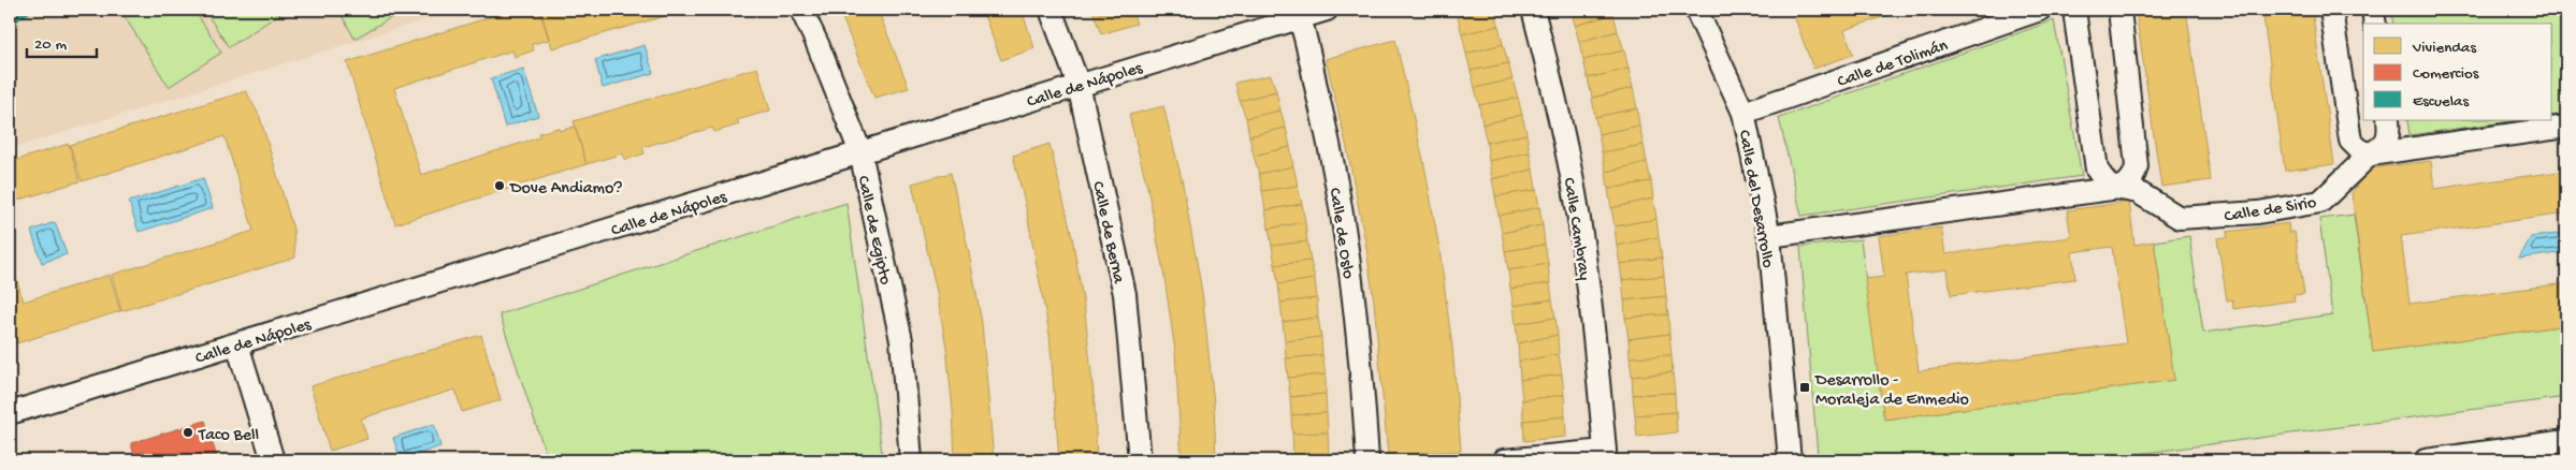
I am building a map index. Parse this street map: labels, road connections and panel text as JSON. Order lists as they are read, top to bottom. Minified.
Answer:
{"streets":{"street":["Calle de Tolimán","Calle de Nápoles","Calle del Desarrollo","Calle de Sirio","Calle Cambray","Calle de Egipto","Calle de Berna","Calle de Oslo"]},"crossings":[["Calle de Tolimán","Calle del Desarrollo"],["Calle de Nápoles","Calle de Egipto"],["Calle de Nápoles","Calle de Berna"],["Calle de Nápoles","Calle de Oslo"],["Calle del Desarrollo","Calle de Sirio"]],"places":{"other":["Dove Andiamo?","Taco Bell"],"transit":["Desarrollo - Moraleja de Enmedio"]},"legend":["Viviendas","Comercios","Escuelas"],"scale_bar":"20 m"}
